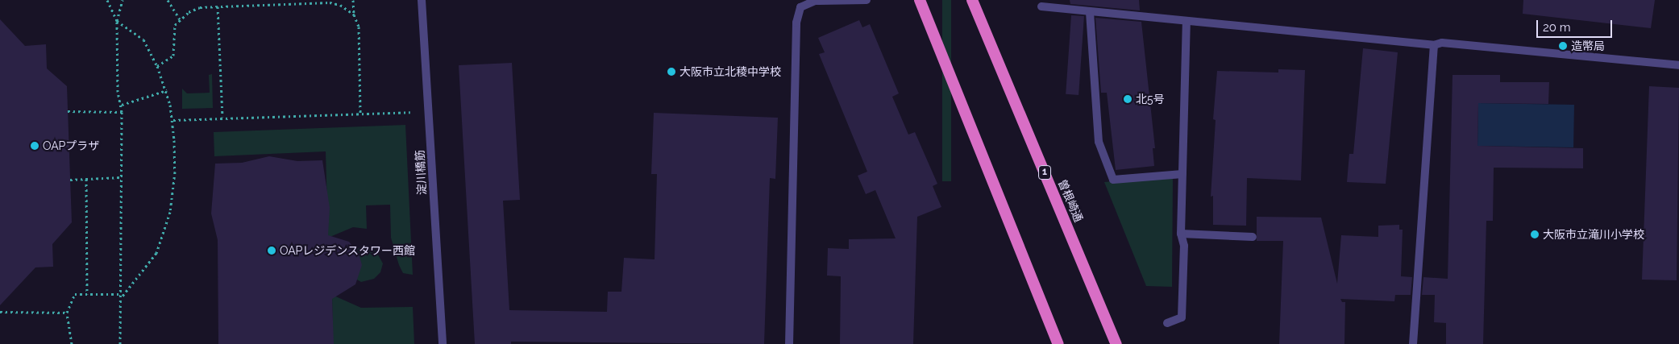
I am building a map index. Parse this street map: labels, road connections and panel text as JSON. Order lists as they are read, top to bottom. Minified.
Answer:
{"streets":{"highway":["1","曽根崎通"],"street":["淀川橋筋"]},"places":["造幣局","大阪市立北稜中学校","北5号","OAPプラザ","大阪市立滝川小学校","OAPレジデンスタワー西館"],"scale_bar":"20 m"}
